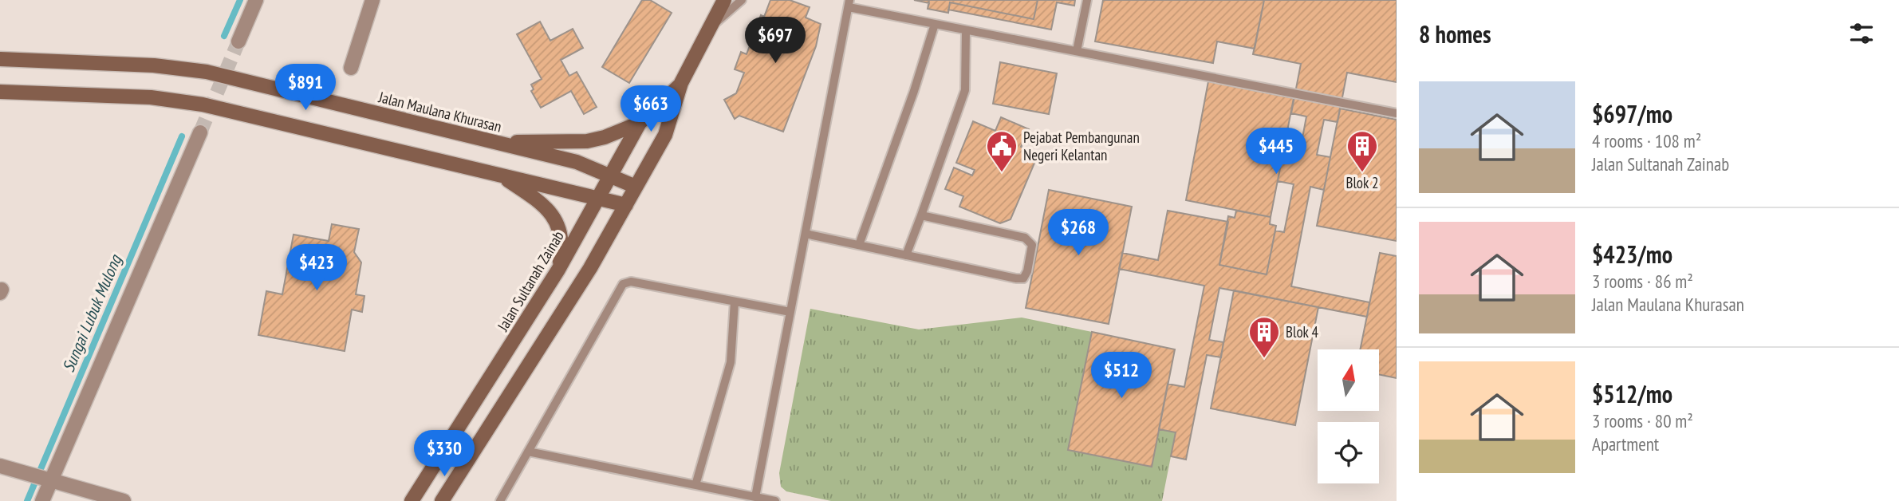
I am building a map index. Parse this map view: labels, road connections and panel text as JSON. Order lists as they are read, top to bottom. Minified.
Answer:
{"streets":{"main road":["Jalan Maulana Khurasan","Jalan Sultanah Zainab"]},"crossings":[["Jalan Maulana Khurasan","Jalan Sultanah Zainab"]],"water":["Sungai Lubuk Mulong"],"places":{"public building":["Pejabat Pembangunan Negeri Kelantan"],"building":["Blok 2","Blok 4"]},"north":"top","page":{"heading":"8 homes","price":["$697","$891","$663","$445","$268","$423","$512","$330"],"list":[{"name":"$697/mo","note":"4 rooms · 108 m² · Jalan Sultanah Zainab"},{"name":"$423/mo","note":"3 rooms · 86 m² · Jalan Maulana Khurasan"},{"name":"$512/mo","note":"3 rooms · 80 m² · Apartment"}]}}
